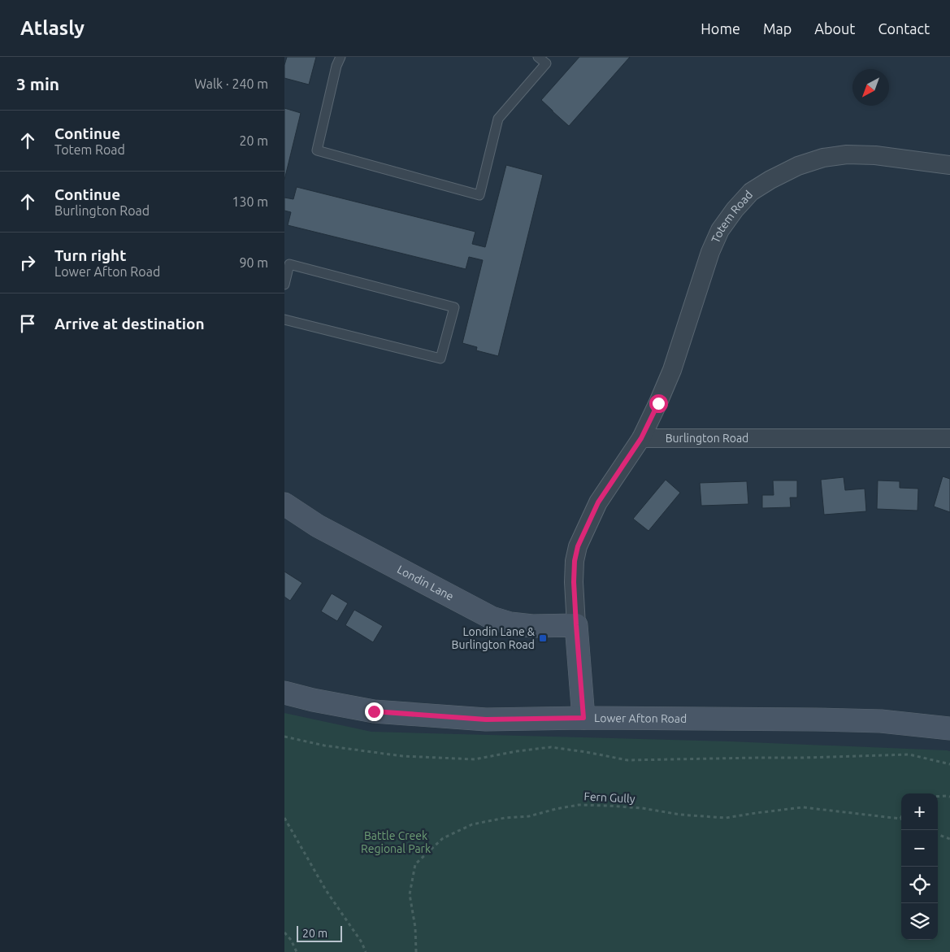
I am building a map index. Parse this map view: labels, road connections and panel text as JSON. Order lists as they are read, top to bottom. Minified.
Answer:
{"streets":{"main road":["Londin Lane","Lower Afton Road"],"street":["Totem Road","Burlington Road"],"path":["Fern Gully"]},"crossings":[["Totem Road","Burlington Road"]],"parks":["Battle Creek Regional Park"],"places":{"transit":["Londin Lane & Burlington Road"]},"scale_bar":"20 m","north":"bottom left","page":{"header":"Atlasly","nav":["Home","Map","About","Contact"],"heading":["3 min","Walk · 240 m"],"list":[["Continue","Totem Road","20 m"],["Continue","Burlington Road","130 m"],["Turn right","Lower Afton Road","90 m"],"Arrive at destination"],"map_buttons":["+","−"],"scale":"20 m"}}
